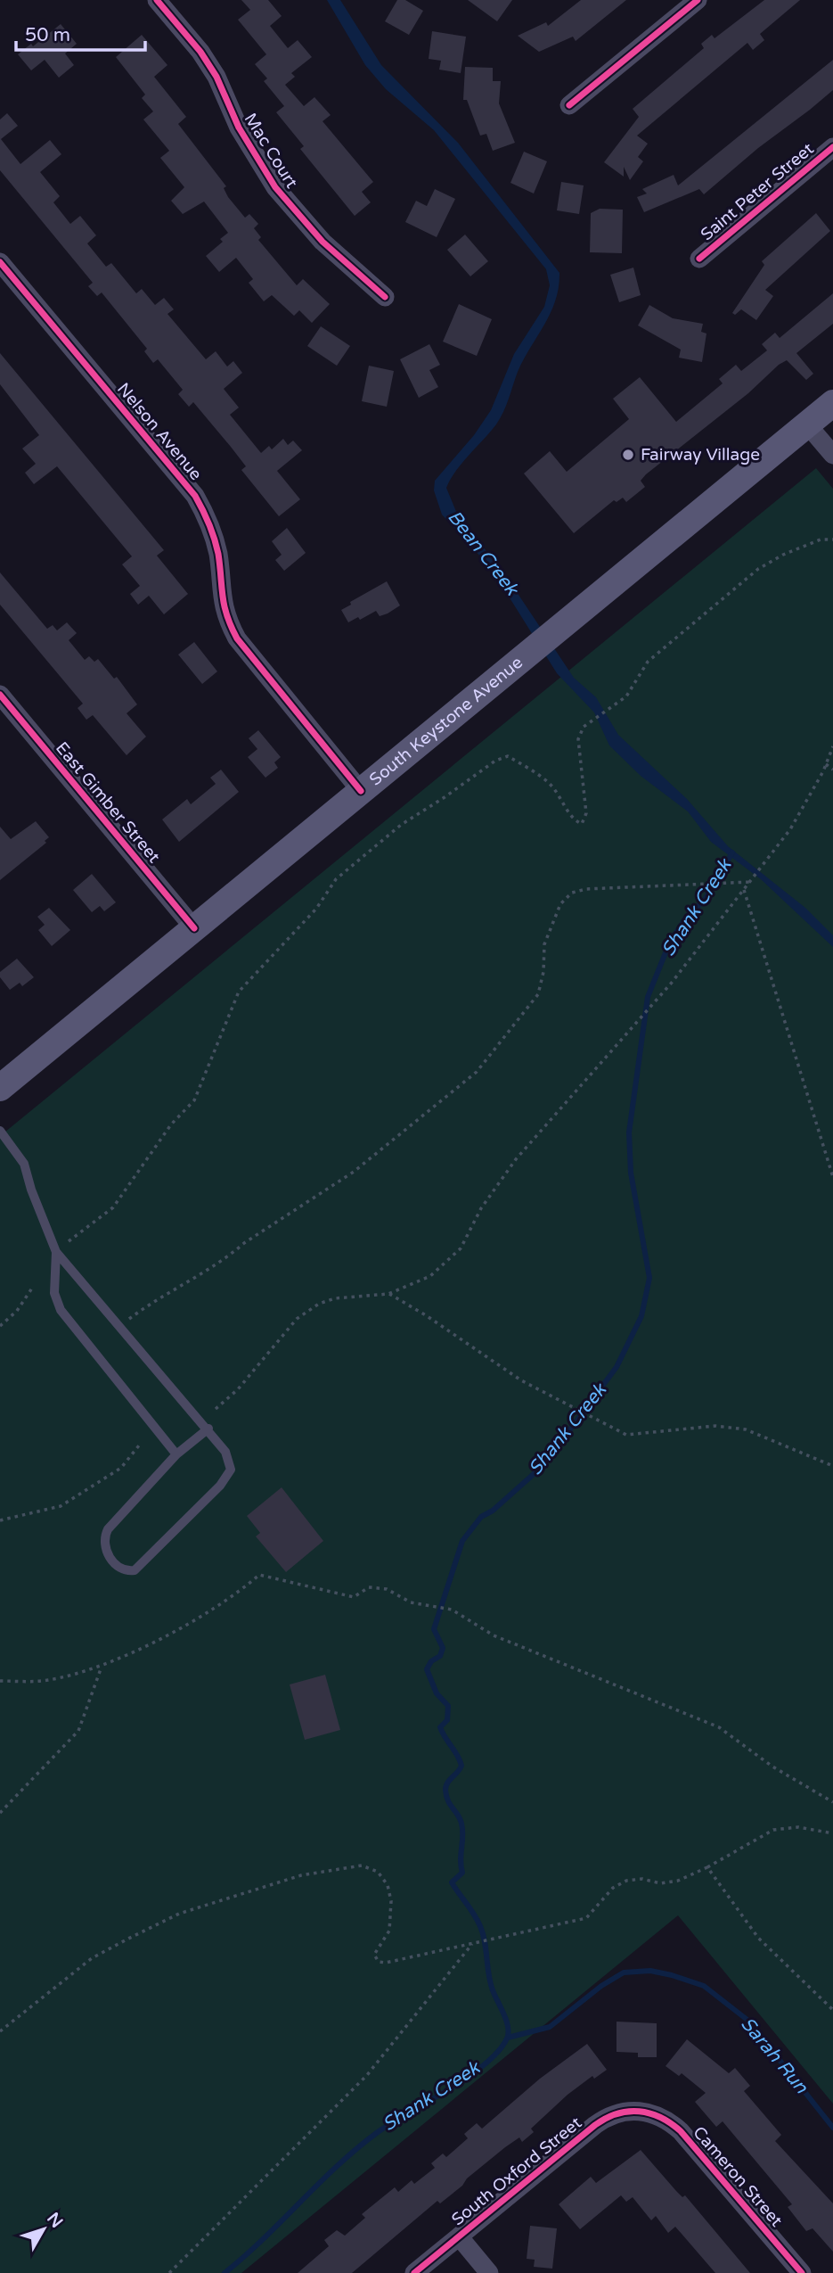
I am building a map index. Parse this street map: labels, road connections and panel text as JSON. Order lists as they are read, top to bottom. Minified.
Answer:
{"streets":{"main road":["South Keystone Avenue"],"street":["Mac Court","Saint Peter Street","Nelson Avenue","East Gimber Street","South Oxford Street","Cameron Street"]},"crossings":[["Nelson Avenue","South Keystone Avenue"],["South Keystone Avenue","East Gimber Street"],["South Oxford Street","Cameron Street"]],"water":["Bean Creek","Shank Creek","Sarah Run"],"places":["Fairway Village"],"scale_bar":"50 m","north":"top right"}
